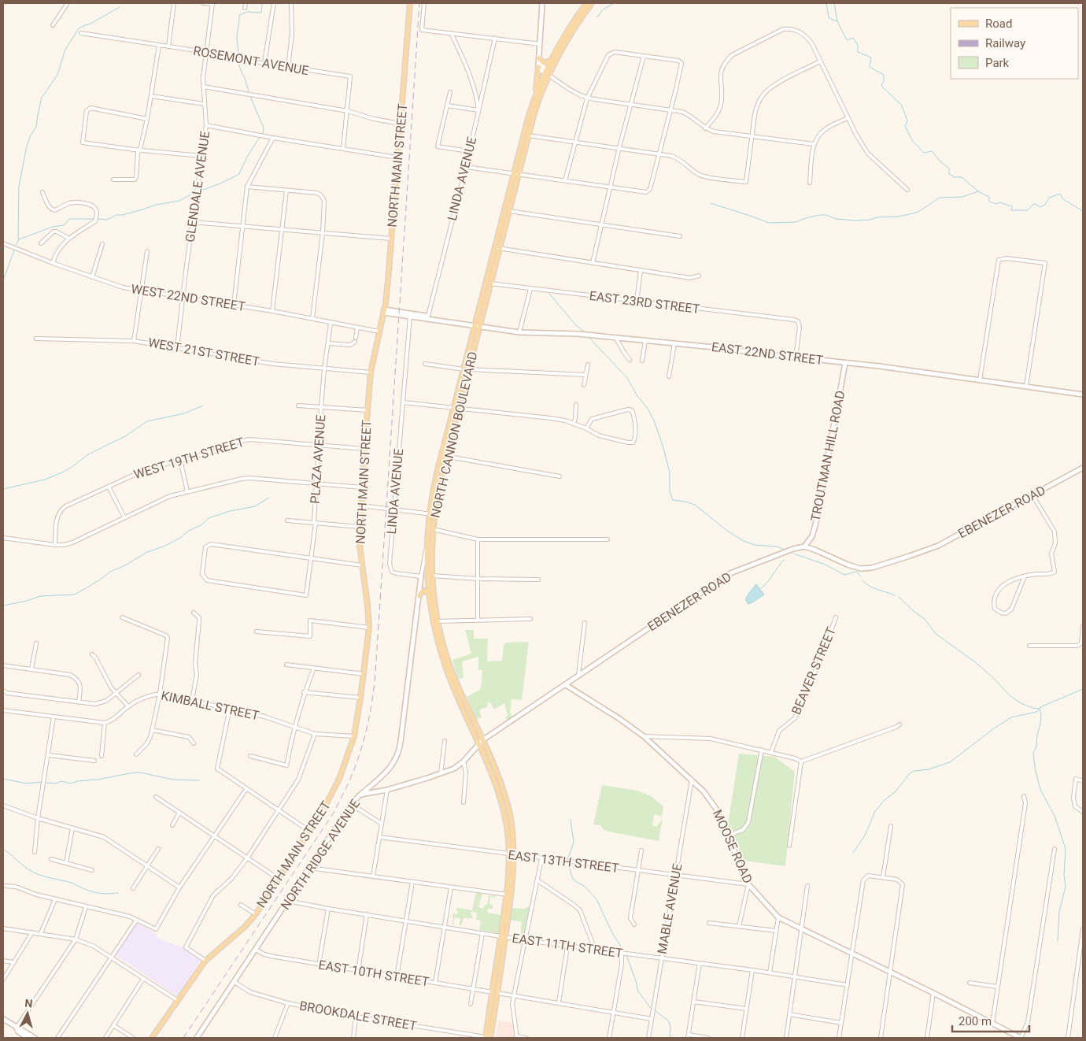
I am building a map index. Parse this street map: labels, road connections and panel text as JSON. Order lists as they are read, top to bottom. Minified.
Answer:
{"streets":{"main road":["NORTH MAIN STREET","NORTH CANNON BOULEVARD"],"street":["ROSEMONT AVENUE","LINDA AVENUE","GLENDALE AVENUE","WEST 22ND STREET","EAST 23RD STREET","WEST 21ST STREET","EAST 22ND STREET","TROUTMAN HILL ROAD","WEST 19TH STREET","PLAZA AVENUE","EBENEZER ROAD","BEAVER STREET","KIMBALL STREET","MOOSE ROAD","NORTH RIDGE AVENUE","EAST 13TH STREET","MABLE AVENUE","EAST 11TH STREET","EAST 10TH STREET","BROOKDALE STREET"]},"crossings":[["ROSEMONT AVENUE","GLENDALE AVENUE"],["NORTH MAIN STREET","WEST 22ND STREET"],["NORTH MAIN STREET","WEST 21ST STREET"],["NORTH MAIN STREET","EAST 22ND STREET"],["NORTH MAIN STREET","WEST 19TH STREET"],["NORTH MAIN STREET","KIMBALL STREET"],["LINDA AVENUE","EAST 22ND STREET"],["LINDA AVENUE","NORTH RIDGE AVENUE"],["GLENDALE AVENUE","WEST 22ND STREET"],["GLENDALE AVENUE","WEST 21ST STREET"],["WEST 22ND STREET","PLAZA AVENUE"],["EAST 23RD STREET","EAST 22ND STREET"],["EAST 23RD STREET","NORTH CANNON BOULEVARD"],["WEST 21ST STREET","PLAZA AVENUE"],["EAST 22ND STREET","NORTH CANNON BOULEVARD"],["EAST 22ND STREET","TROUTMAN HILL ROAD"],["NORTH CANNON BOULEVARD","EBENEZER ROAD"],["NORTH CANNON BOULEVARD","NORTH RIDGE AVENUE"],["NORTH CANNON BOULEVARD","EAST 13TH STREET"],["NORTH CANNON BOULEVARD","EAST 11TH STREET"],["NORTH CANNON BOULEVARD","EAST 10TH STREET"],["NORTH CANNON BOULEVARD","BROOKDALE STREET"],["TROUTMAN HILL ROAD","EBENEZER ROAD"],["WEST 19TH STREET","PLAZA AVENUE"],["EBENEZER ROAD","MOOSE ROAD"],["EBENEZER ROAD","NORTH RIDGE AVENUE"],["MOOSE ROAD","EAST 13TH STREET"],["MOOSE ROAD","MABLE AVENUE"],["NORTH RIDGE AVENUE","EAST 11TH STREET"],["NORTH RIDGE AVENUE","EAST 10TH STREET"],["NORTH RIDGE AVENUE","BROOKDALE STREET"],["EAST 13TH STREET","MABLE AVENUE"],["MABLE AVENUE","EAST 11TH STREET"],["MABLE AVENUE","EAST 10TH STREET"]],"legend":["Road","Railway","Park"],"scale_bar":"200 m","north":"top"}
